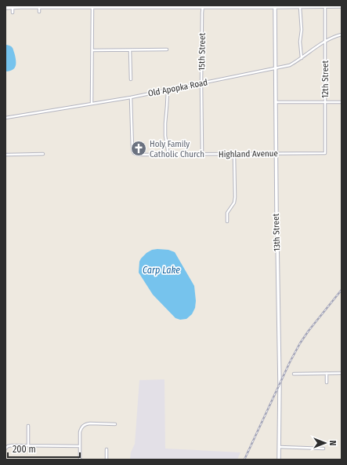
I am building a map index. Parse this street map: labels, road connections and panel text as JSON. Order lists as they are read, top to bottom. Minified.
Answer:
{"streets":{"street":["15th Street","12th Street","Old Apopka Road","Highland Avenue","13th Street"]},"crossings":[["15th Street","Old Apopka Road"],["15th Street","Highland Avenue"],["12th Street","Old Apopka Road"],["12th Street","Highland Avenue"],["Old Apopka Road","Highland Avenue"],["Old Apopka Road","13th Street"],["Highland Avenue","13th Street"]],"water":["Carp Lake"],"places":{"church":["Holy Family Catholic Church"]},"scale_bar":"200 m","north":"right"}
